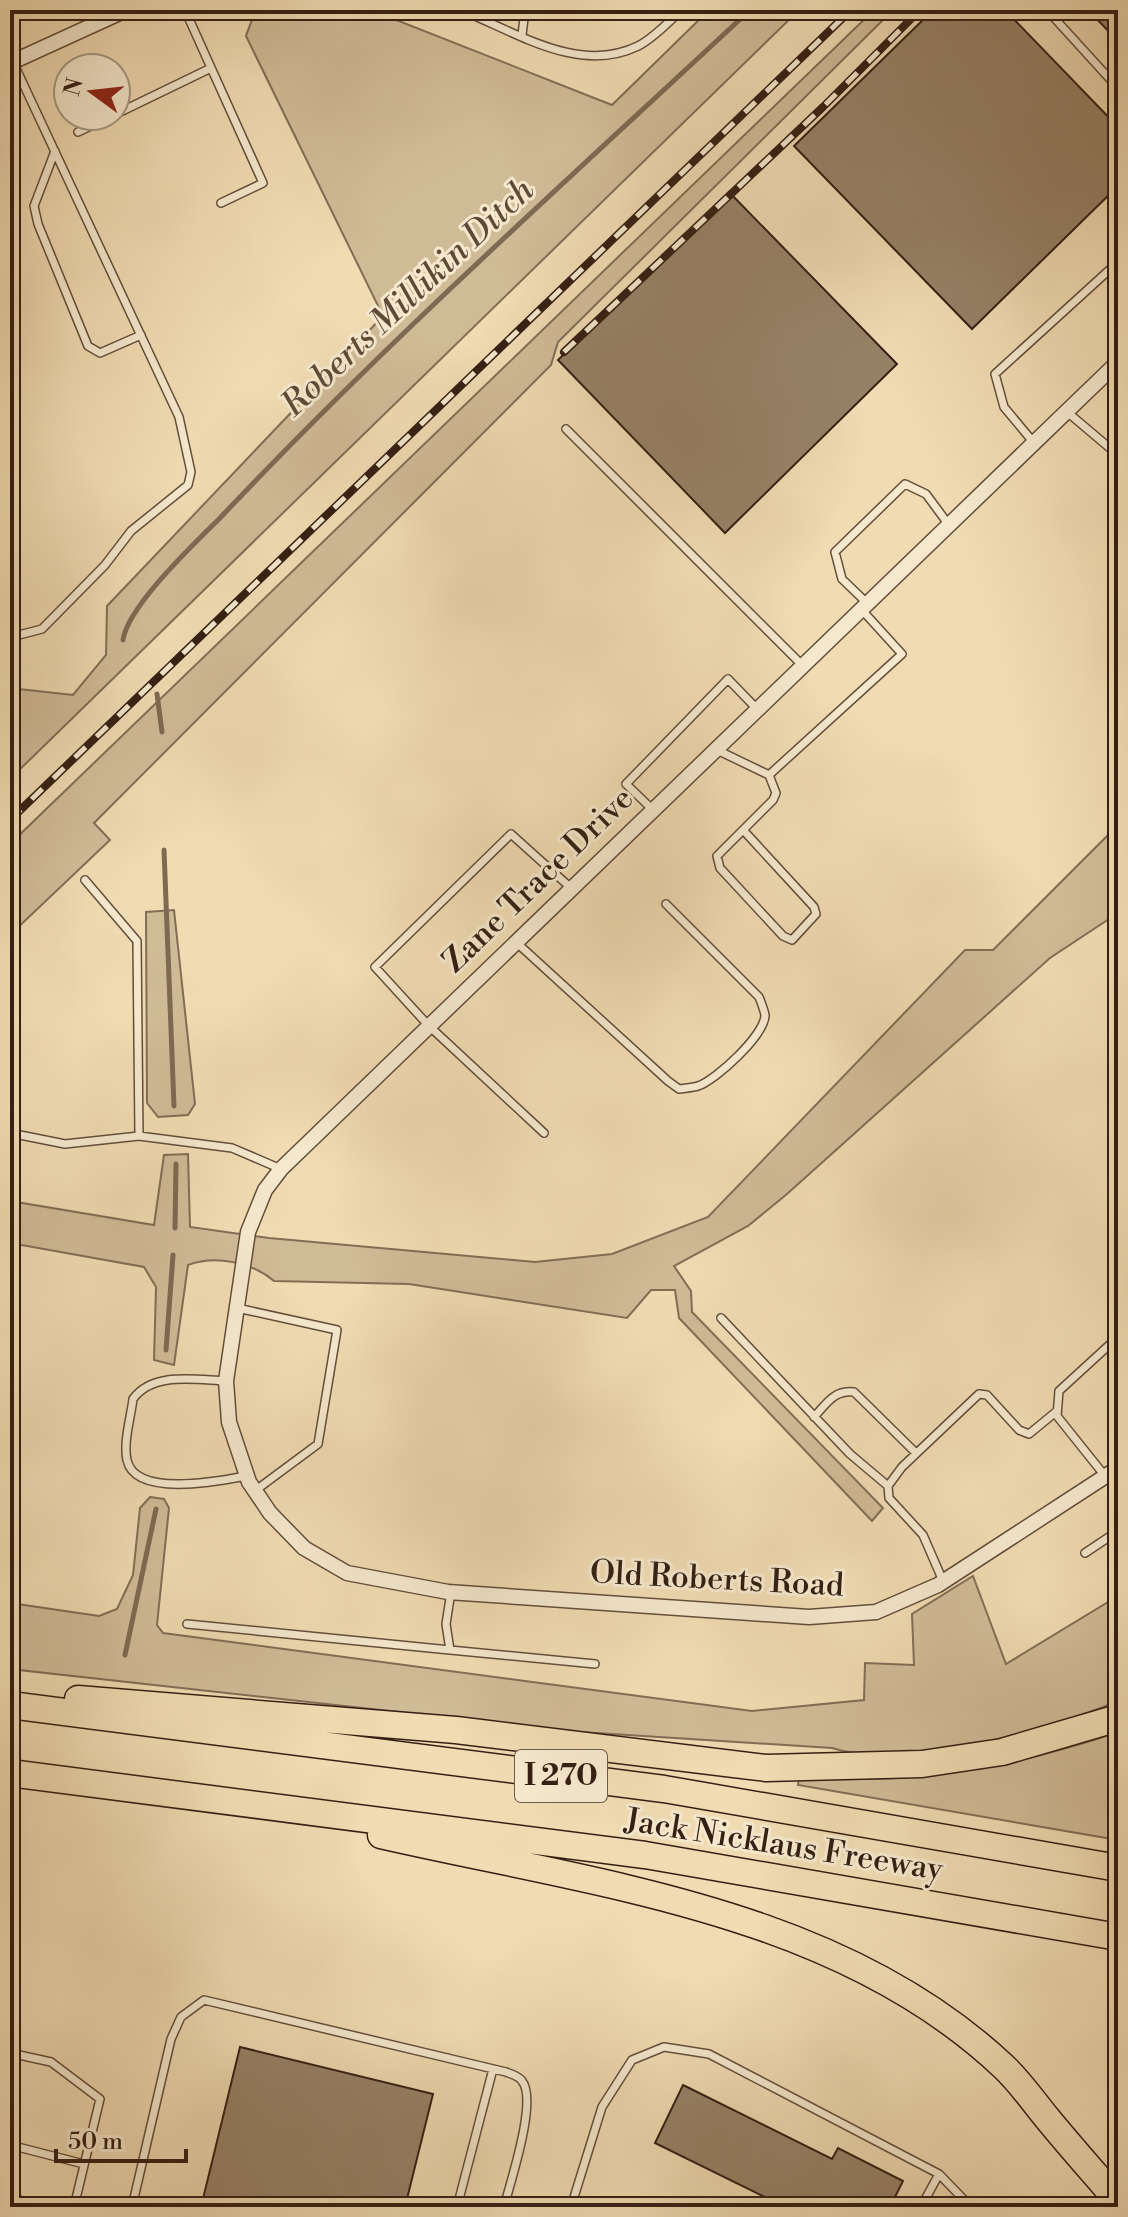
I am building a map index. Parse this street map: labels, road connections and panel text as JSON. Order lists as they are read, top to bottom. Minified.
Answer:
{"streets":{"highway":["I 270","Jack Nicklaus Freeway"],"street":["Zane Trace Drive","Old Roberts Road"]},"crossings":[["Zane Trace Drive","Old Roberts Road"]],"water":["Roberts Millikin Ditch"],"scale_bar":"50 m","north":"left"}
